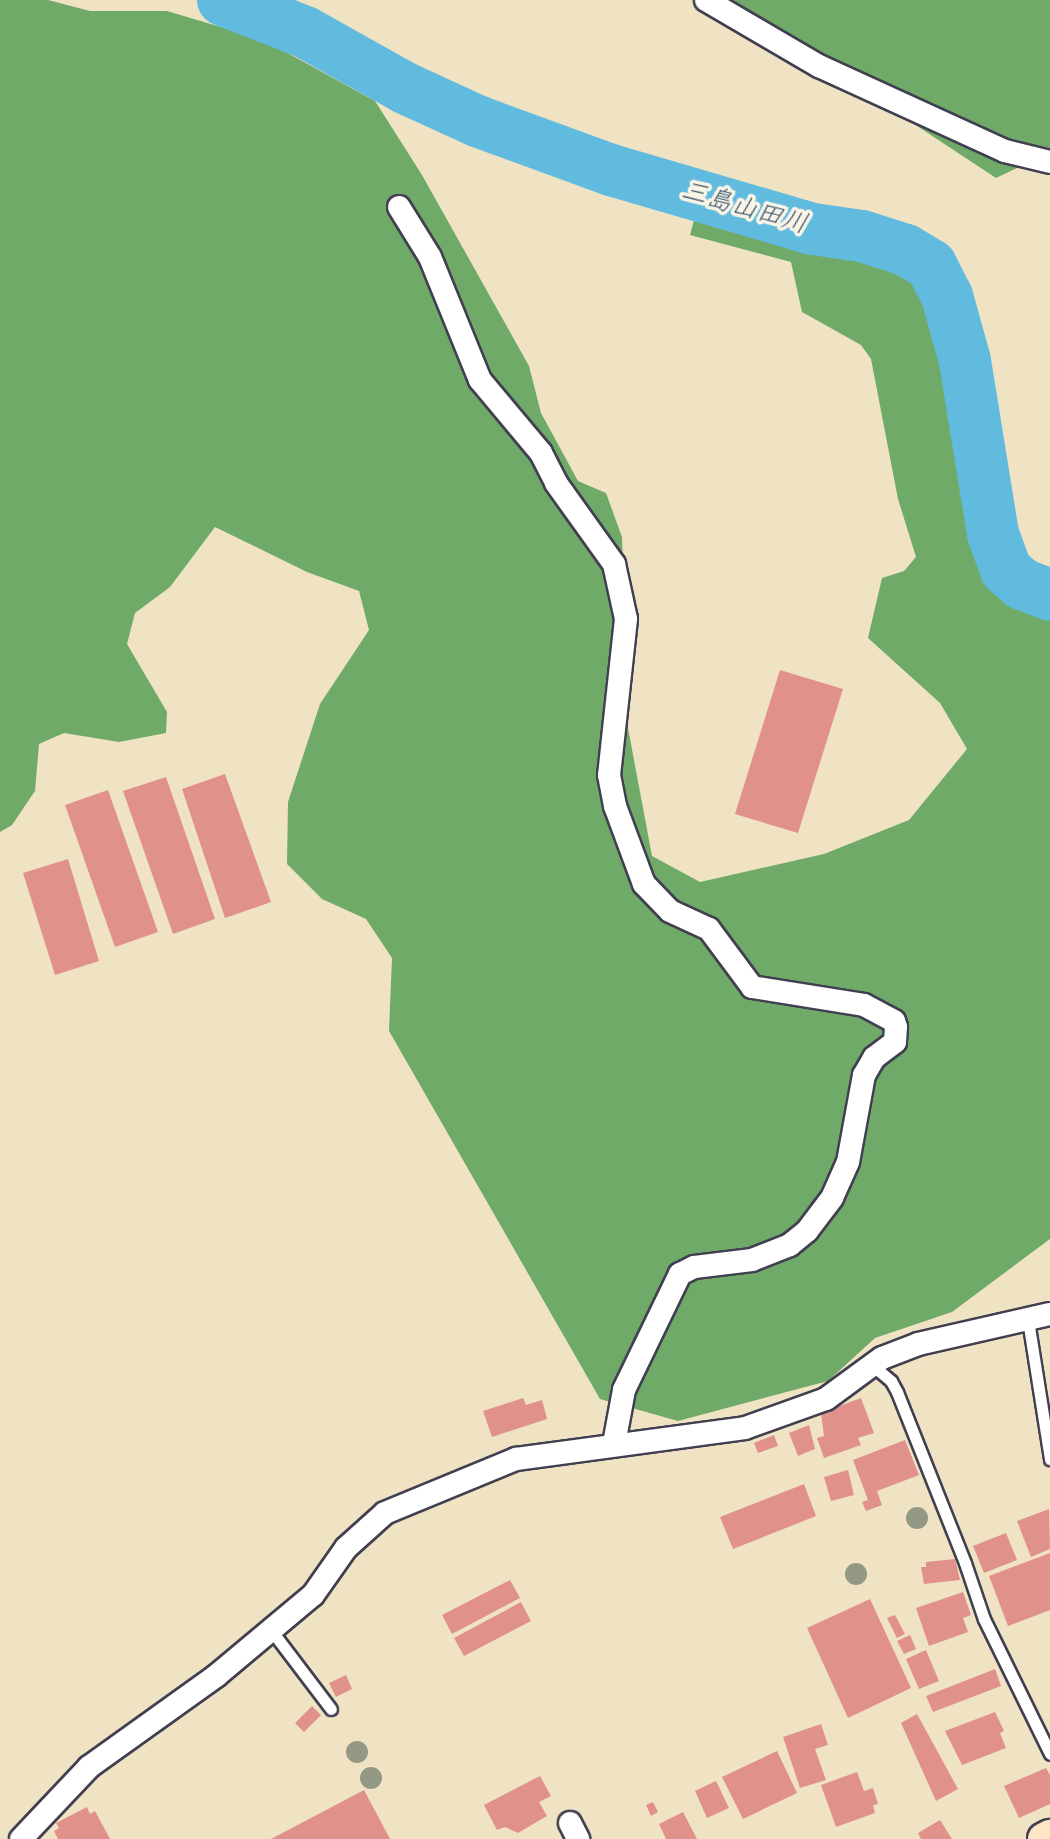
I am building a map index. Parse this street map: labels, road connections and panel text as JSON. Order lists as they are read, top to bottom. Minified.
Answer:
{"water":["三島山田川"]}
